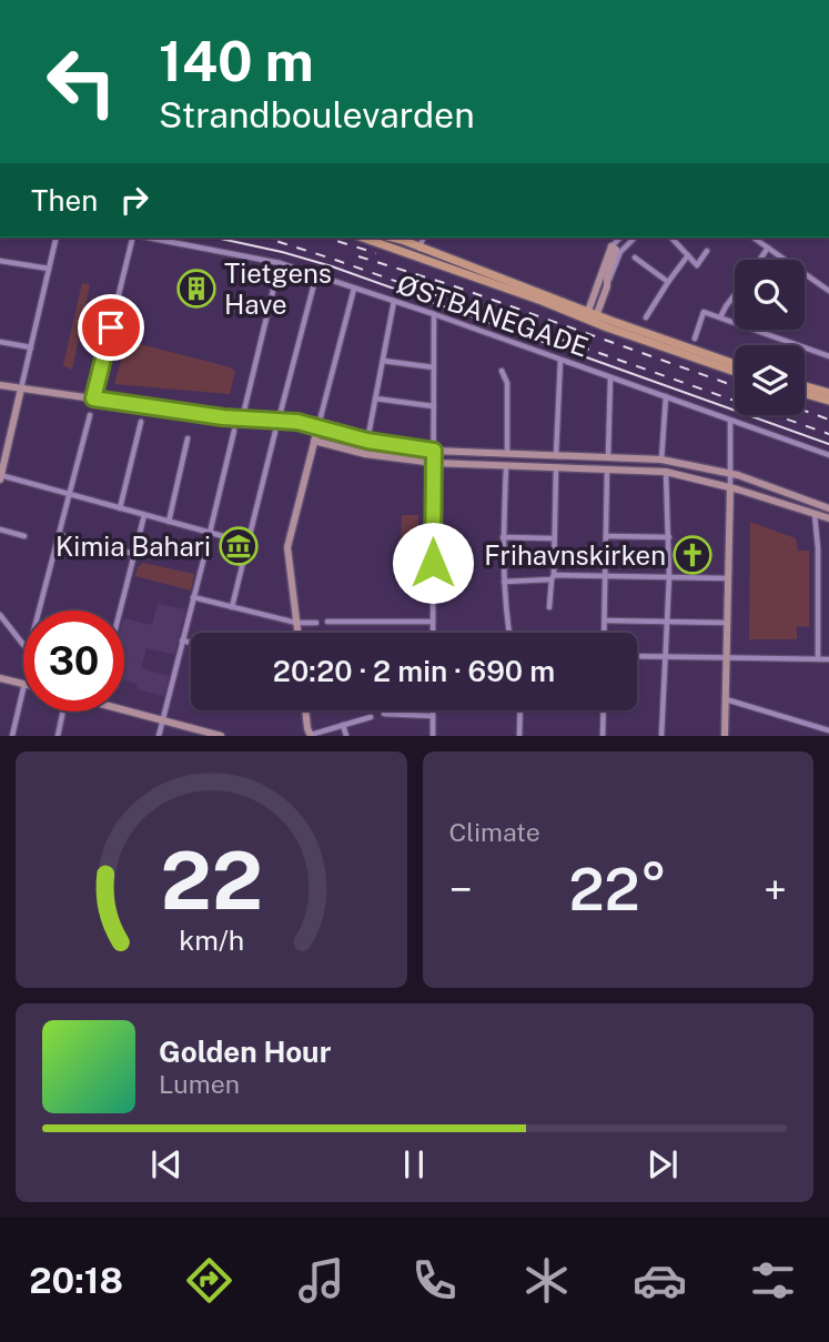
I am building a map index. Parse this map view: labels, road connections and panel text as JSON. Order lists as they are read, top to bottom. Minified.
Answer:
{"streets":{"street":["ØSTBANEGADE"]},"places":{"building":["Tietgens Have"],"museum":["Kimia Bahari"],"church":["Frihavnskirken"]},"page":{"turn":["140 m","Strandboulevarden"],"then":"Then","limit":"30","trip":"20:20 · 2 min · 690 m","tile":"Climate","heat":["−","22°","+"],"song":["Golden Hour","Lumen"],"tabs":"20:18","gauge":["22","km/h"]}}
